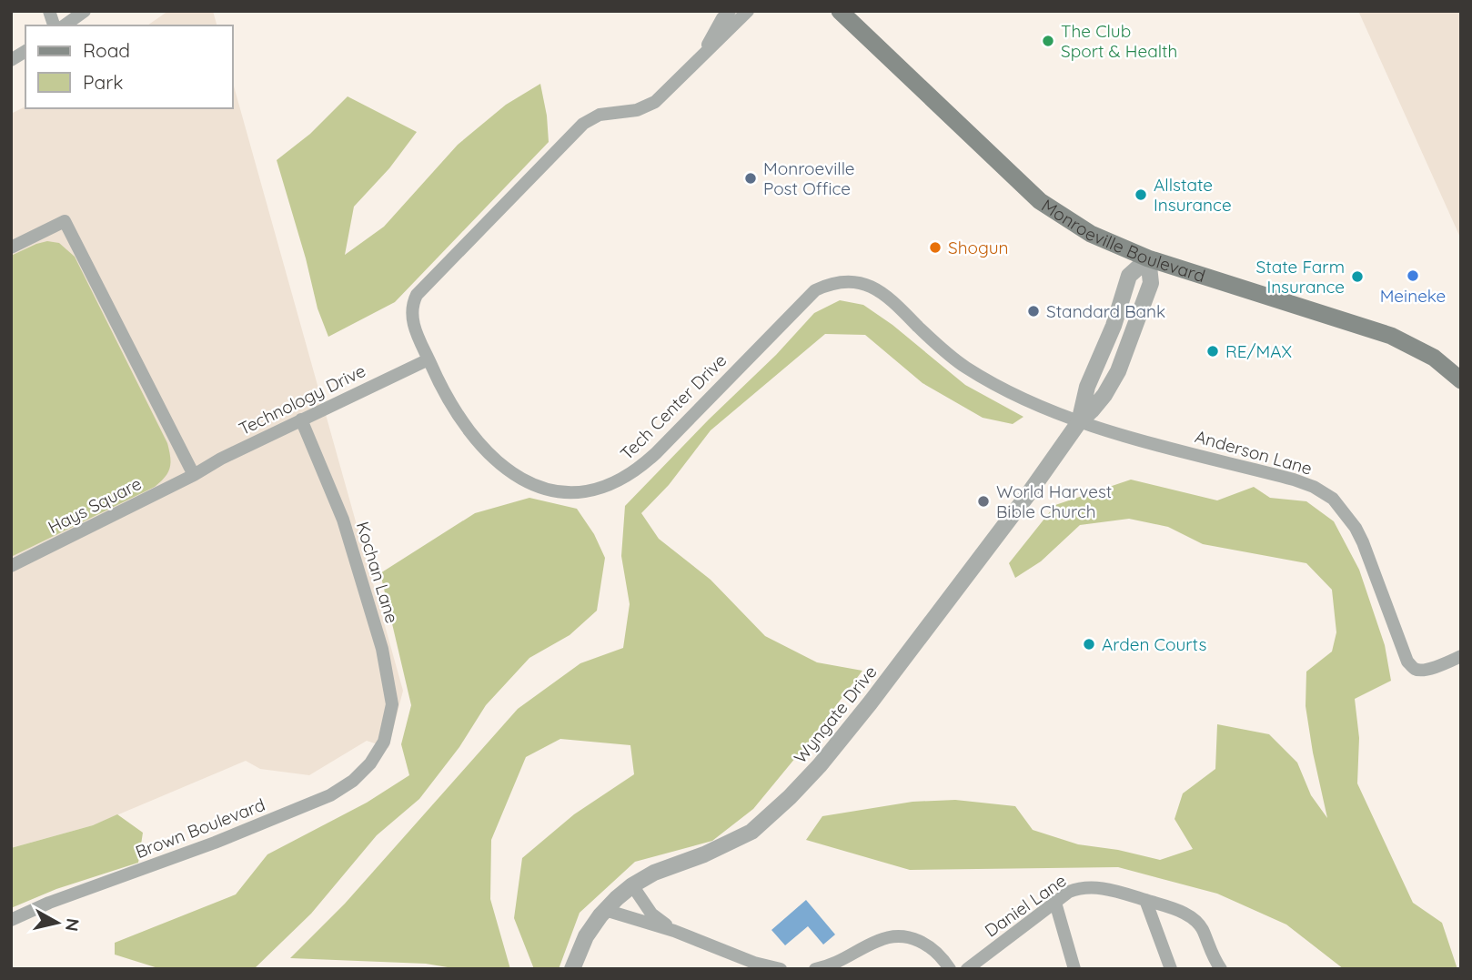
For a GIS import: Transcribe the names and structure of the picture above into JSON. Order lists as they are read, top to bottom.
{
  "streets": {
    "main road": ["Monroeville Boulevard"],
    "street": [
      "Technology Drive",
      "Tech Center Drive",
      "Anderson Lane",
      "Hays Square",
      "Kochan Lane",
      "Wyngate Drive",
      "Brown Boulevard",
      "Daniel Lane"
    ]
  },
  "crossings": [
    ["Monroeville Boulevard", "Wyngate Drive"],
    ["Technology Drive", "Tech Center Drive"],
    ["Technology Drive", "Hays Square"],
    ["Technology Drive", "Kochan Lane"],
    ["Tech Center Drive", "Anderson Lane"],
    ["Tech Center Drive", "Wyngate Drive"],
    ["Anderson Lane", "Wyngate Drive"],
    ["Kochan Lane", "Brown Boulevard"]
  ],
  "places": [
    "The Club Sport & Health",
    "Monroeville Post Office",
    "Allstate Insurance",
    "Shogun",
    "Meineke",
    "State Farm Insurance",
    "Standard Bank",
    "RE/MAX",
    "World Harvest Bible Church",
    "Arden Courts"
  ],
  "legend": ["Road", "Park"],
  "north": "right"
}
